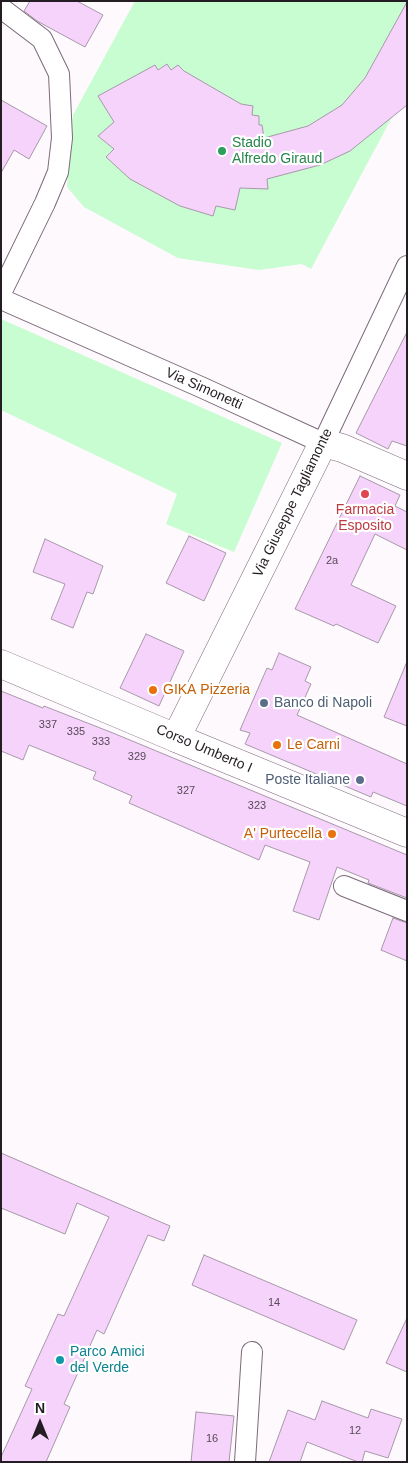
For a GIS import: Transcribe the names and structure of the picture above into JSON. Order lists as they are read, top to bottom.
{
  "streets": {
    "main road": ["Via Simonetti", "Via Giuseppe Tagliamonte", "Corso Umberto I"]
  },
  "crossings": [
    ["Via Simonetti", "Via Giuseppe Tagliamonte"],
    ["Via Giuseppe Tagliamonte", "Corso Umberto I"]
  ],
  "places": [
    "Stadio Alfredo Giraud",
    "Farmacia Esposito",
    "GIKA Pizzeria",
    "Banco di Napoli",
    "Le Carni",
    "Poste Italiane",
    "A' Purtecella",
    "Parco Amici del Verde"
  ],
  "house_numbers": [
    "2a",
    "337",
    "335",
    "333",
    "329",
    "327",
    "323",
    "14",
    "12",
    "16"
  ],
  "north": "top"
}
